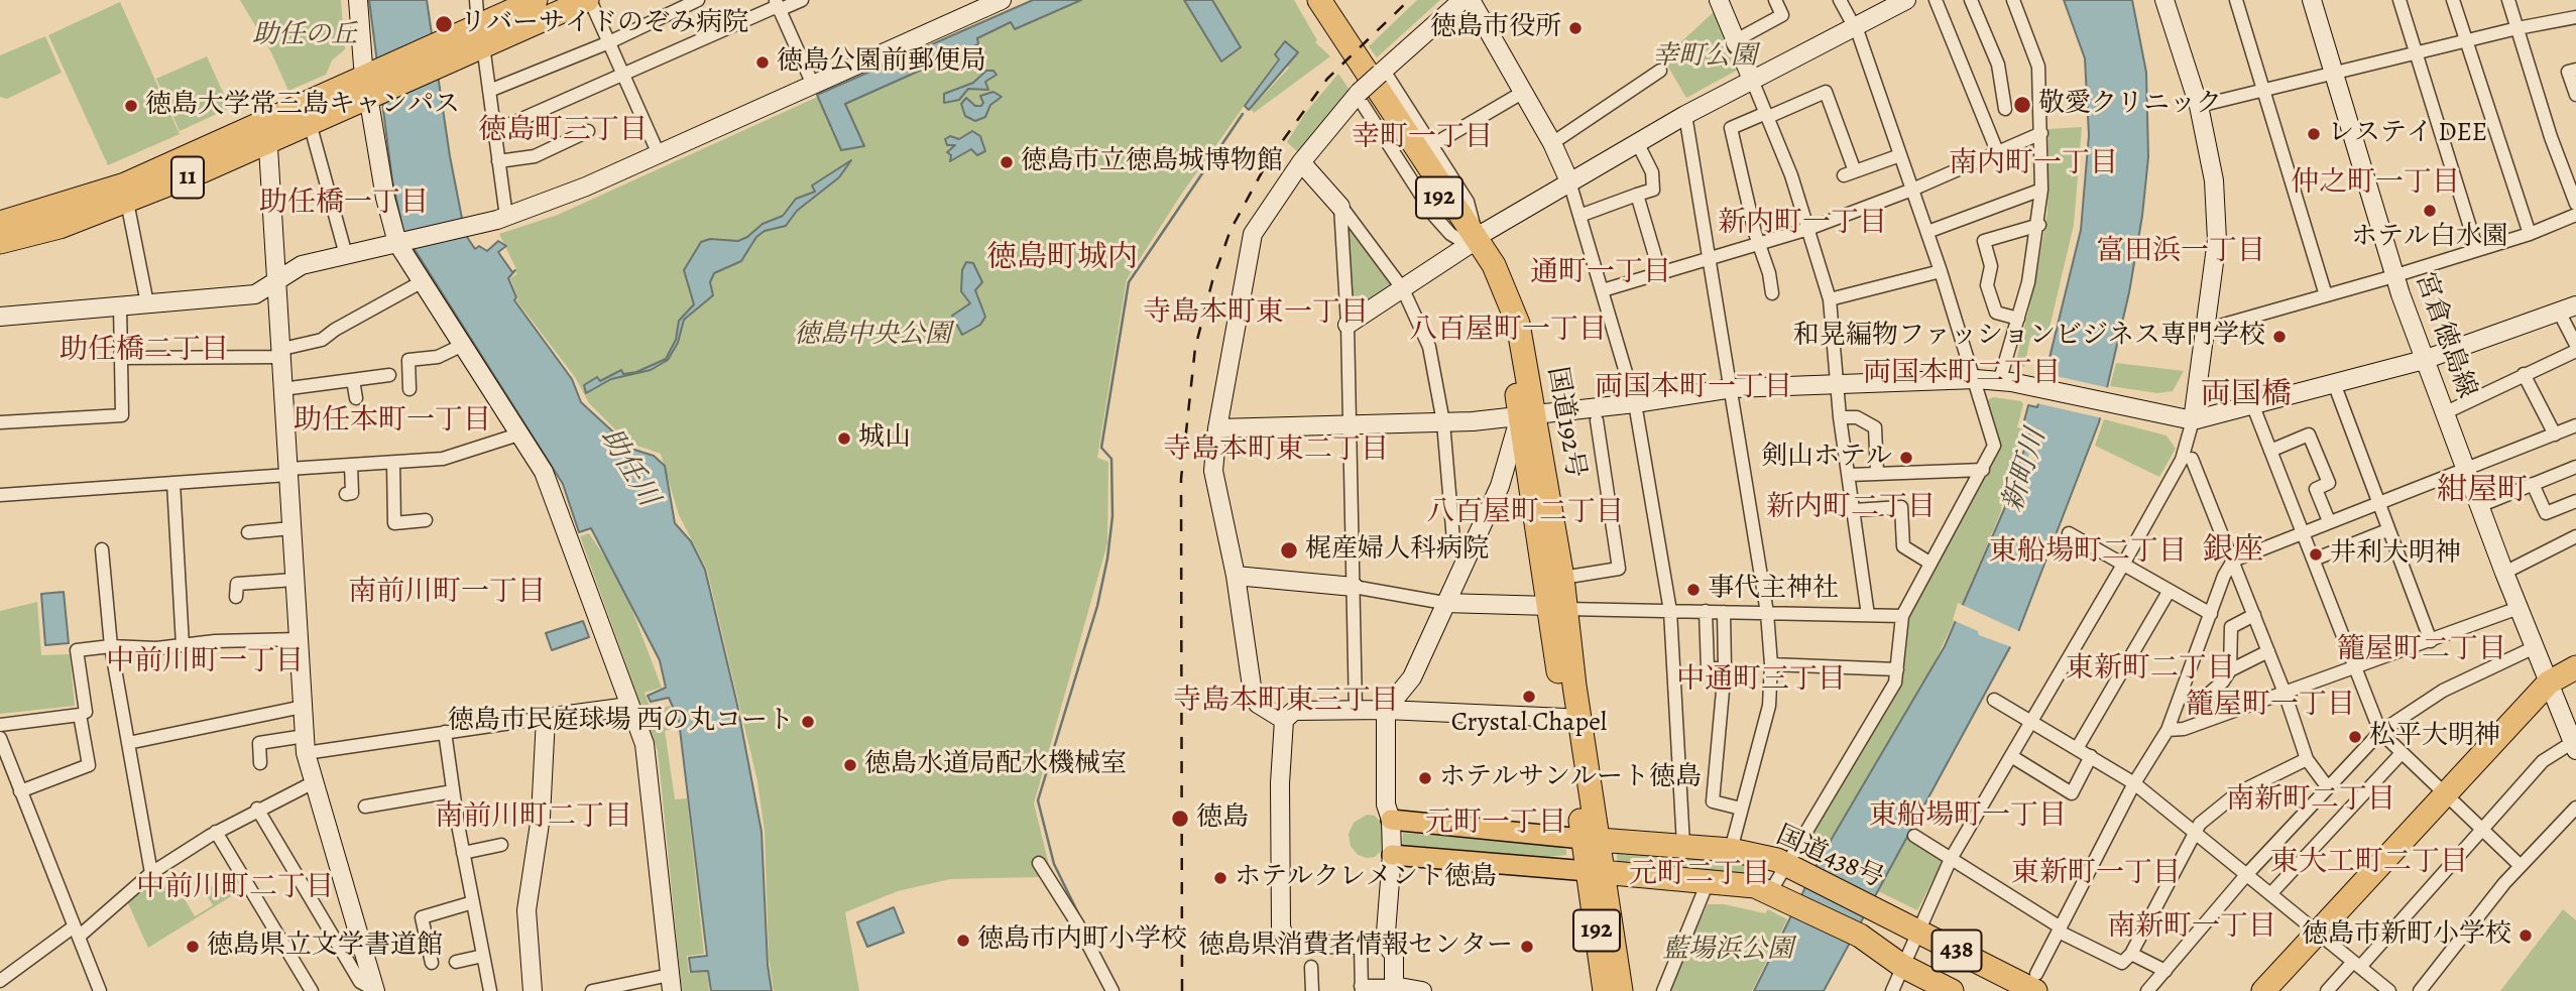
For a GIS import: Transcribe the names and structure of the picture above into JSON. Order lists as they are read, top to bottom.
{
  "streets": {
    "highway": [
      "11",
      "192",
      "国道192号",
      "国道438号",
      "438"
    ],
    "street": ["宮倉徳島線"]
  },
  "crossings": [
    ["国道192号", "国道438号"]
  ],
  "districts": [
    "徳島町三丁目",
    "幸町一丁目",
    "南内町一丁目",
    "仲之町一丁目",
    "助任橋一丁目",
    "新内町一丁目",
    "富田浜一丁目",
    "徳島町城内",
    "通町一丁目",
    "寺島本町東一丁目",
    "八百屋町一丁目",
    "助任橋二丁目",
    "両国本町二丁目",
    "両国本町一丁目",
    "両国橋",
    "助任本町一丁目",
    "寺島本町東二丁目",
    "紺屋町",
    "新内町二丁目",
    "八百屋町二丁目",
    "銀座",
    "東船場町二丁目",
    "南前川町一丁目",
    "籠屋町二丁目",
    "中前川町一丁目",
    "東新町二丁目",
    "中通町三丁目",
    "寺島本町東三丁目",
    "籠屋町一丁目",
    "南新町二丁目",
    "東船場町一丁目",
    "南前川町二丁目",
    "元町一丁目",
    "東大工町二丁目",
    "東新町一丁目",
    "元町二丁目",
    "中前川町二丁目",
    "南新町一丁目"
  ],
  "water": ["助任川", "新町川"],
  "parks": [
    "助任の丘",
    "幸町公園",
    "徳島中央公園",
    "藍場浜公園"
  ],
  "places": [
    "リバーサイドのぞみ病院",
    "徳島市役所",
    "徳島公園前郵便局",
    "敬愛クリニック",
    "徳島大学常三島キャンパス",
    "レステイ DEE",
    "徳島市立徳島城博物館",
    "ホテル白水園",
    "和晃編物ファッションビジネス専門学校",
    "城山",
    "剣山ホテル",
    "梶産婦人科病院",
    "井利大明神",
    "事代主神社",
    "Crystal Chapel",
    "徳島市民庭球場 西の丸コート",
    "松平大明神",
    "徳島水道局配水機械室",
    "ホテルサンルート徳島",
    "徳島",
    "ホテルクレメント徳島",
    "徳島市新町小学校",
    "徳島市内町小学校",
    "徳島県立文学書道館",
    "徳島県消費者情報センター"
  ]
}
